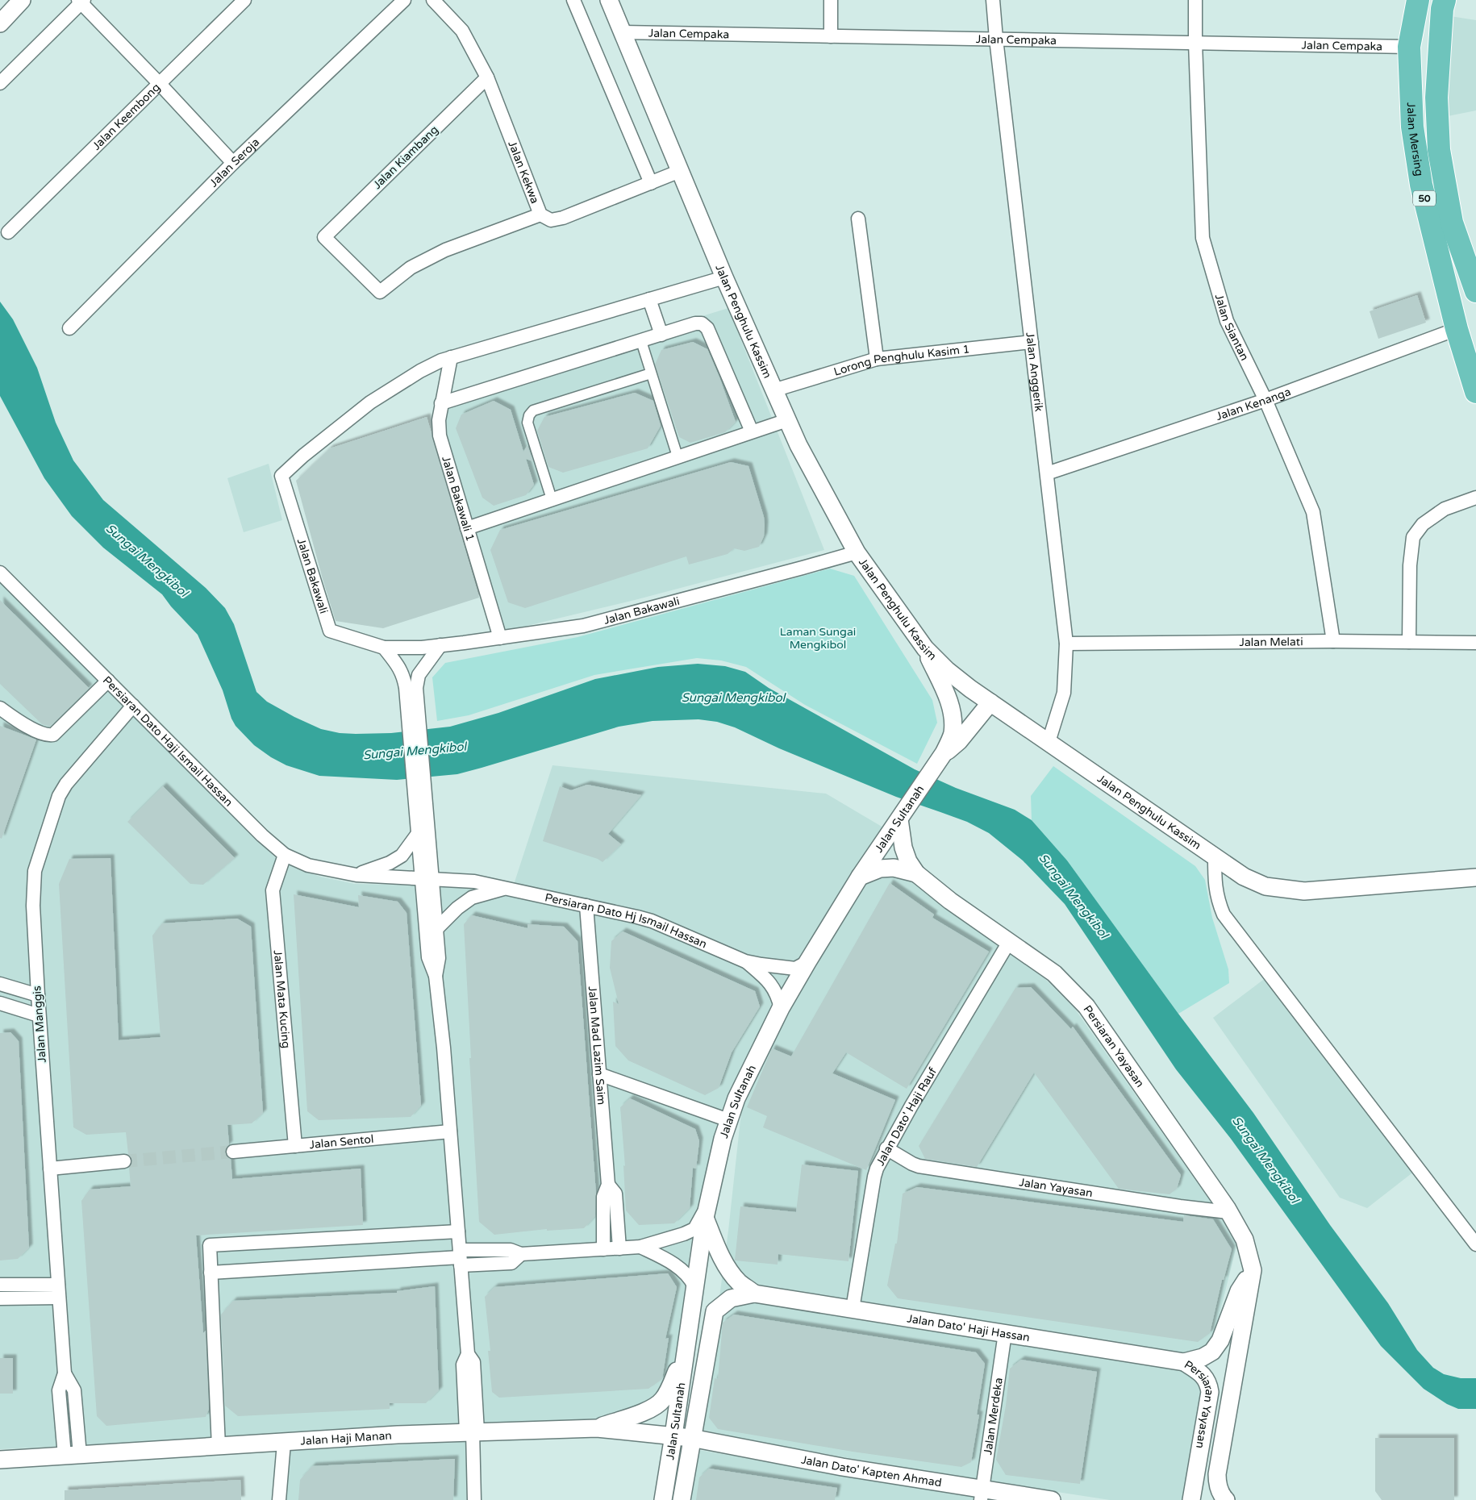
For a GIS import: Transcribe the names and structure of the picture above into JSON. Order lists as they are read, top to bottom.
{
  "streets": {
    "highway": ["Jalan Mersing", "50"],
    "street": [
      "Jalan Cempaka",
      "Jalan Keembong",
      "Jalan Kiambang",
      "Jalan Seroja",
      "Jalan Kekwa",
      "Jalan Penghulu Kassim",
      "Jalan Siantan",
      "Lorong Penghulu Kasim 1",
      "Jalan Anggerik",
      "Jalan Kenanga",
      "Jalan Bakawali 1",
      "Jalan Bakawali",
      "Jalan Melati",
      "Persiaran Dato Haji Ismail Hassan",
      "Jalan Sultanah",
      "Persiaran Dato Hj Ismail Hassan",
      "Jalan Mata Kucing",
      "Jalan Manggis",
      "Jalan Mad Lazim Saim",
      "Persiaran Yayasan",
      "Jalan Dato' Haji Rauf",
      "Jalan Sentol",
      "Jalan Yayasan",
      "Jalan Dato' Haji Hassan",
      "Jalan Merdeka",
      "Jalan Haji Manan",
      "Jalan Dato' Kapten Ahmad"
    ]
  },
  "crossings": [
    ["Jalan Cempaka", "Jalan Mersing"],
    ["Jalan Cempaka", "Jalan Penghulu Kassim"],
    ["Jalan Cempaka", "Jalan Siantan"],
    ["Jalan Cempaka", "Jalan Anggerik"],
    ["Jalan Mersing", "Jalan Kenanga"],
    ["Jalan Kiambang", "Jalan Kekwa"],
    ["Jalan Kekwa", "Jalan Penghulu Kassim"],
    ["Jalan Penghulu Kassim", "Lorong Penghulu Kasim 1"],
    ["Jalan Penghulu Kassim", "Jalan Anggerik"],
    ["Jalan Penghulu Kassim", "Jalan Bakawali"],
    ["Jalan Penghulu Kassim", "Jalan Sultanah"],
    ["Jalan Siantan", "Jalan Kenanga"],
    ["Jalan Siantan", "Jalan Melati"],
    ["Lorong Penghulu Kasim 1", "Jalan Anggerik"],
    ["Jalan Anggerik", "Jalan Kenanga"],
    ["Jalan Anggerik", "Jalan Melati"],
    ["Jalan Bakawali 1", "Jalan Bakawali"],
    ["Persiaran Dato Haji Ismail Hassan", "Persiaran Dato Hj Ismail Hassan"],
    ["Persiaran Dato Haji Ismail Hassan", "Jalan Mata Kucing"],
    ["Persiaran Dato Haji Ismail Hassan", "Jalan Manggis"],
    ["Jalan Sultanah", "Persiaran Yayasan"],
    ["Jalan Sultanah", "Jalan Dato' Haji Hassan"],
    ["Jalan Sultanah", "Jalan Haji Manan"],
    ["Jalan Sultanah", "Jalan Dato' Kapten Ahmad"],
    ["Persiaran Dato Hj Ismail Hassan", "Jalan Mad Lazim Saim"],
    ["Jalan Mata Kucing", "Jalan Sentol"],
    ["Jalan Manggis", "Jalan Haji Manan"],
    ["Persiaran Yayasan", "Jalan Dato' Haji Rauf"],
    ["Persiaran Yayasan", "Jalan Yayasan"],
    ["Persiaran Yayasan", "Jalan Dato' Haji Hassan"],
    ["Jalan Dato' Haji Rauf", "Jalan Yayasan"],
    ["Jalan Dato' Haji Rauf", "Jalan Dato' Haji Hassan"],
    ["Jalan Dato' Haji Hassan", "Jalan Merdeka"],
    ["Jalan Merdeka", "Jalan Dato' Kapten Ahmad"],
    ["Jalan Haji Manan", "Jalan Dato' Kapten Ahmad"]
  ],
  "water": ["Sungai Mengkibol"],
  "parks": ["Laman Sungai Mengkibol"]
}
